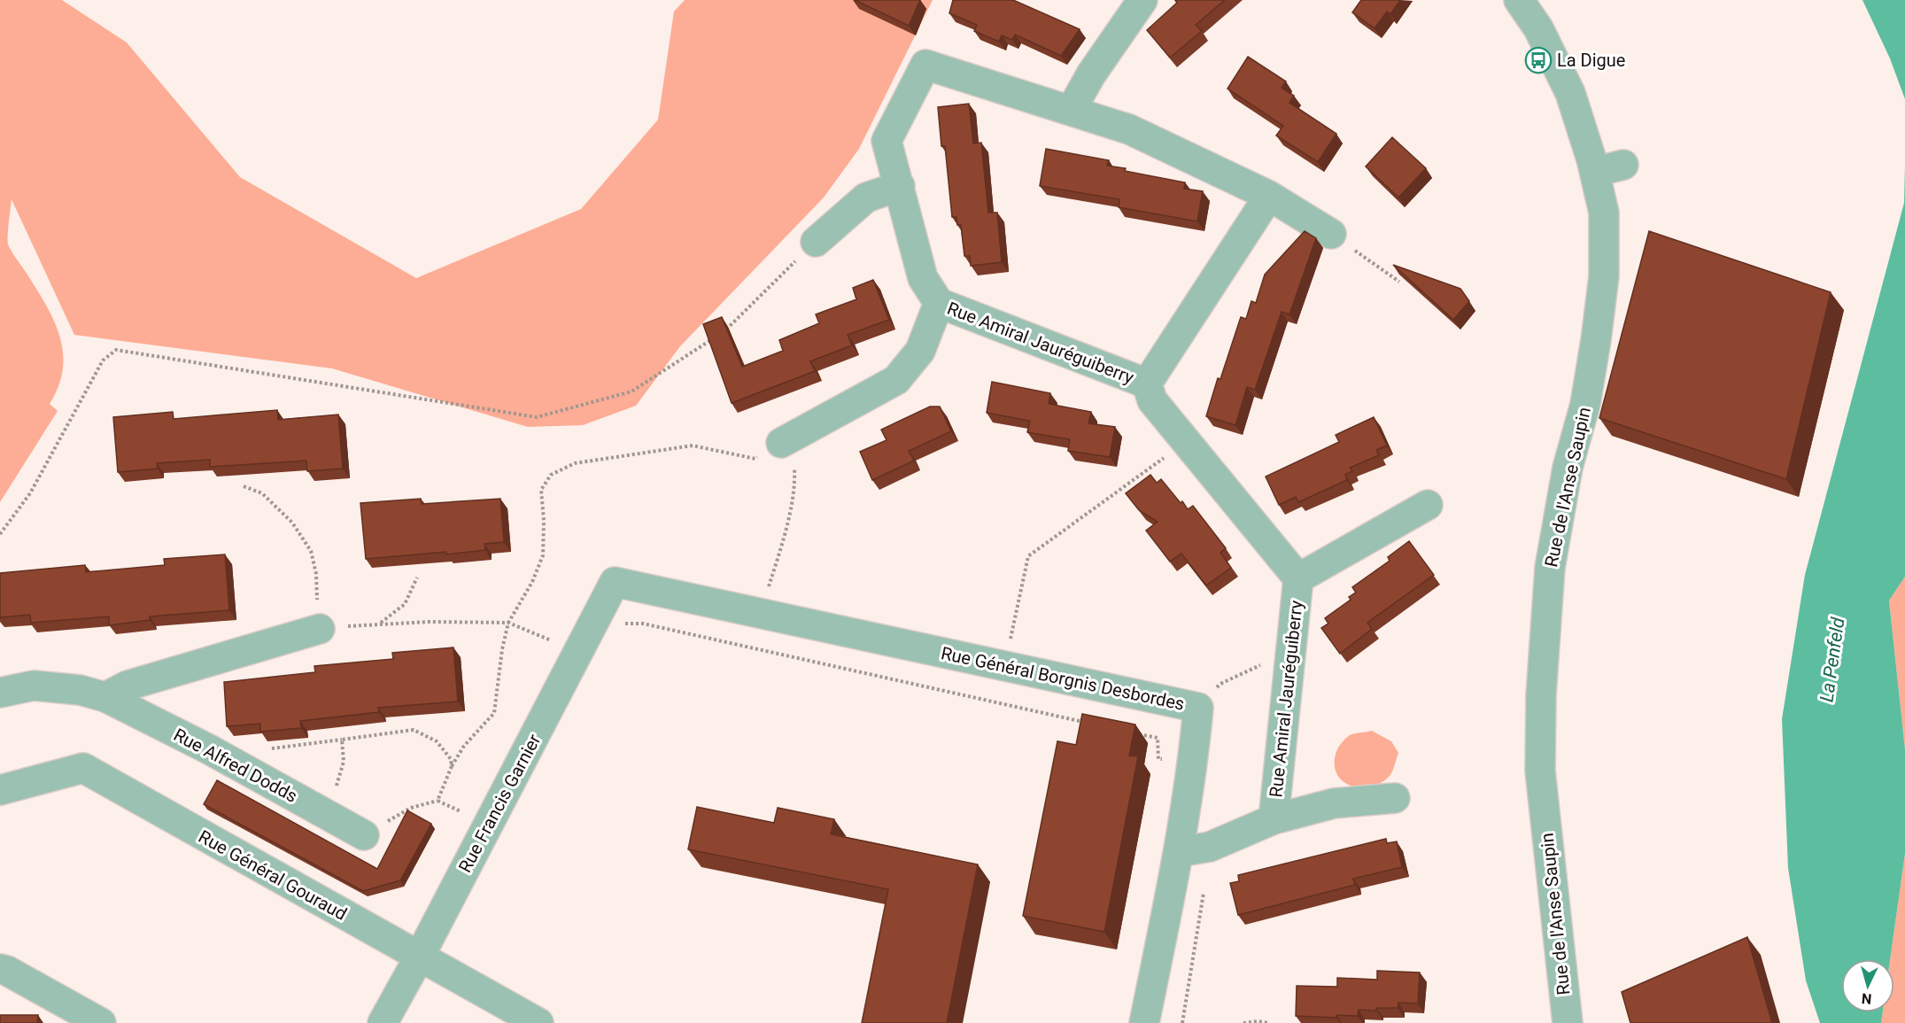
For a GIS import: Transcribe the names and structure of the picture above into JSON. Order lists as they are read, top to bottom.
{
  "streets": {
    "street": [
      "Rue Amiral Jauréguiberry",
      "Rue de l'Anse Saupin",
      "Rue Général Borgnis Desbordes",
      "Rue Alfred Dodds",
      "Rue Francis Garnier",
      "Rue Général Gouraud"
    ]
  },
  "crossings": [
    ["Rue Amiral Jauréguiberry", "Rue Général Borgnis Desbordes"],
    ["Rue Général Borgnis Desbordes", "Rue Francis Garnier"],
    ["Rue Francis Garnier", "Rue Général Gouraud"]
  ],
  "water": ["La Penfeld"],
  "places": {
    "bus stop": ["La Digue"]
  },
  "north": "bottom"
}
